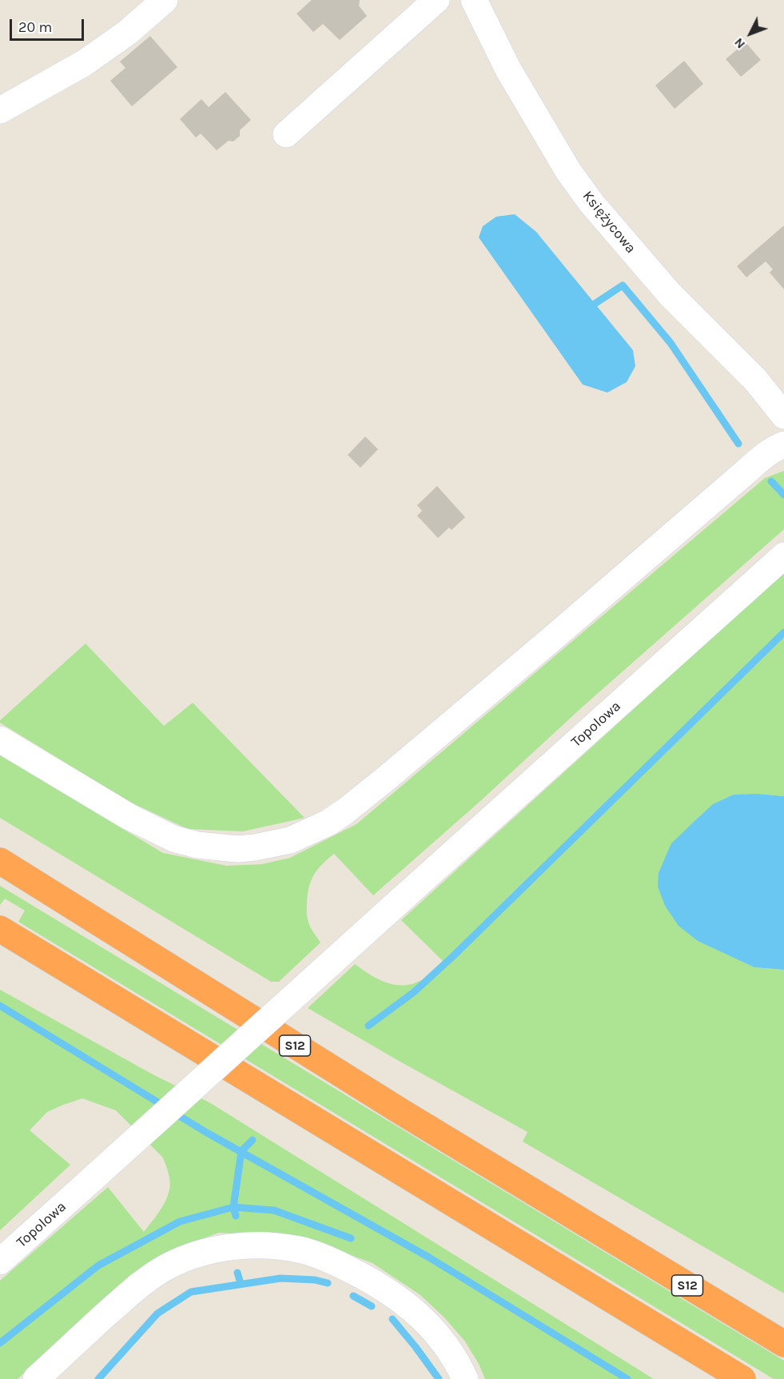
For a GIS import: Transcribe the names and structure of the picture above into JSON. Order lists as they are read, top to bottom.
{
  "streets": {
    "highway": ["S12"],
    "street": ["Księżycowa", "Topolowa"]
  },
  "scale_bar": "20 m",
  "north": "bottom left"
}
